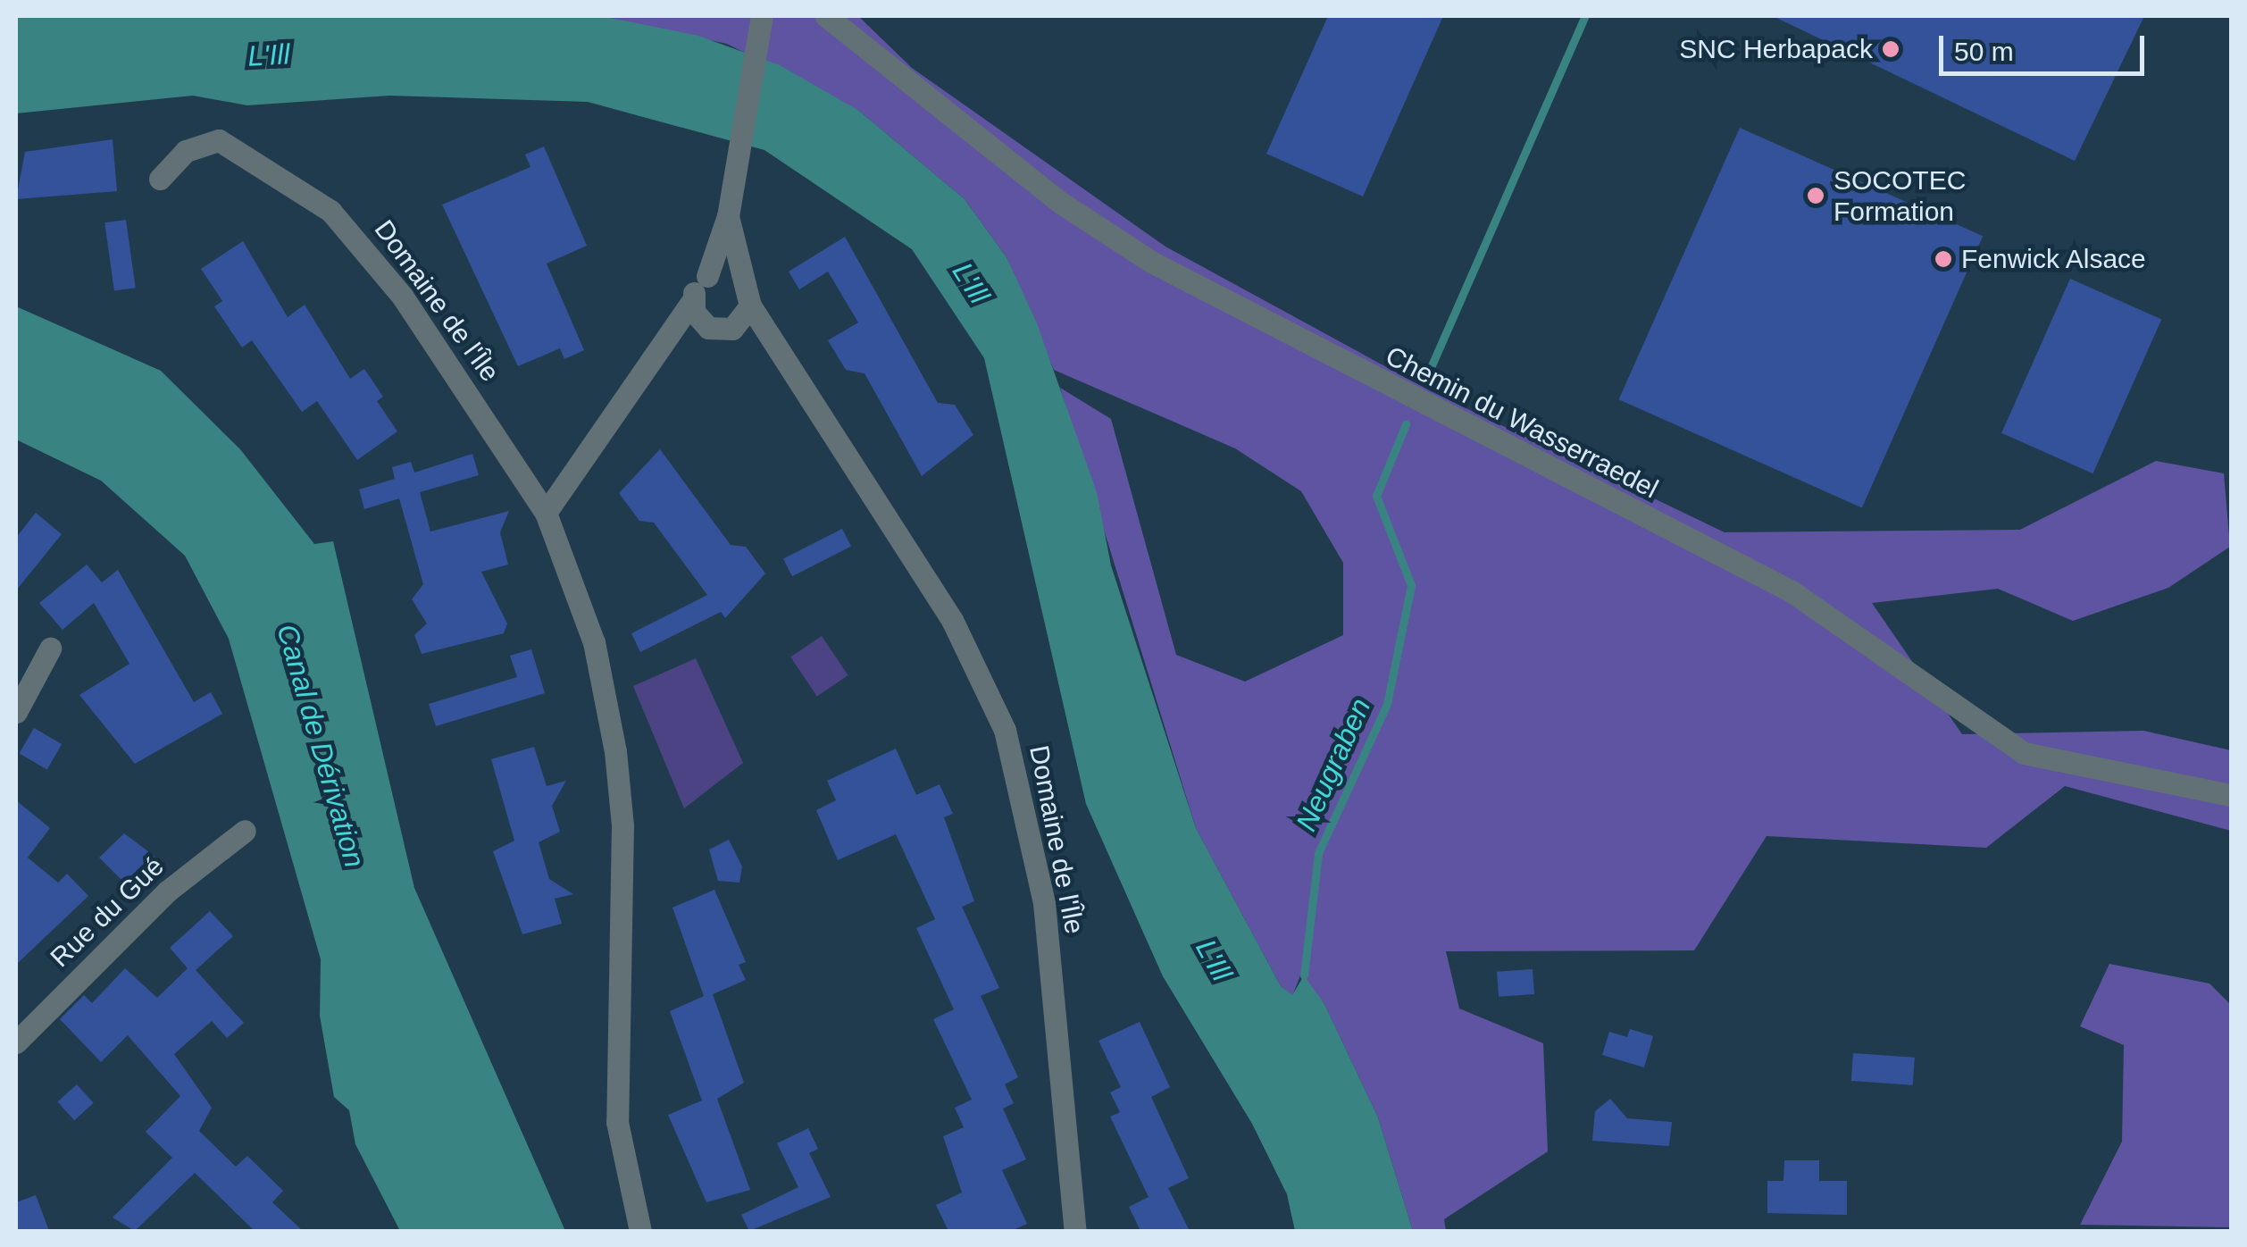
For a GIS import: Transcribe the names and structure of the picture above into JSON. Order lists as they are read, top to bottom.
{
  "streets": {
    "street": ["Domaine de l'Île", "Chemin du Wasserraedel", "Rue du Gué"]
  },
  "water": ["L'Ill", "Canal de Dérivation", "Neugraben"],
  "places": ["SNC Herbapack", "SOCOTEC Formation", "Fenwick Alsace"],
  "scale_bar": "50 m"
}
